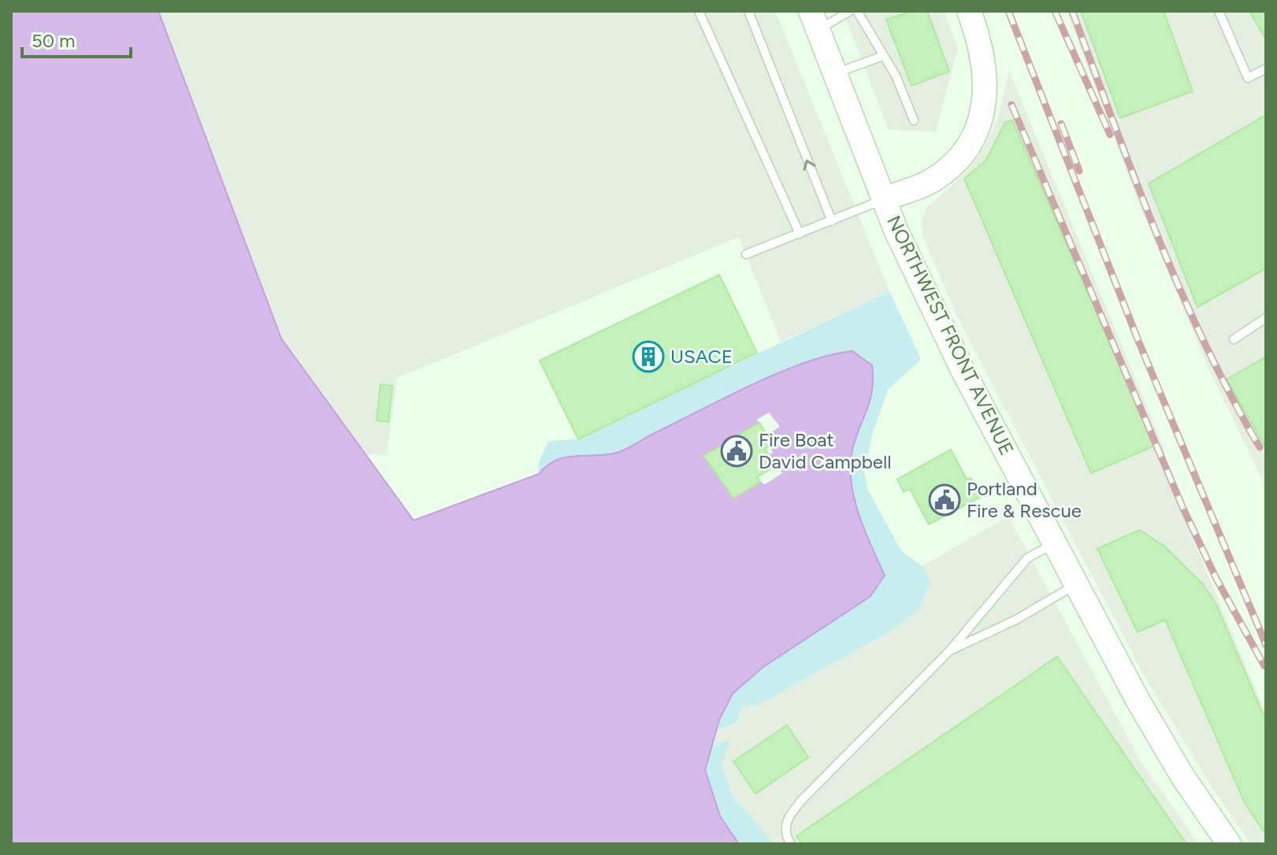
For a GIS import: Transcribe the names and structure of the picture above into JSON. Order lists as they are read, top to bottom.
{
  "streets": {
    "main road": ["NORTHWEST FRONT AVENUE"]
  },
  "places": {
    "building": ["USACE"],
    "public building": ["Fire Boat David Campbell", "Portland Fire & Rescue"]
  },
  "scale_bar": "50 m"
}
